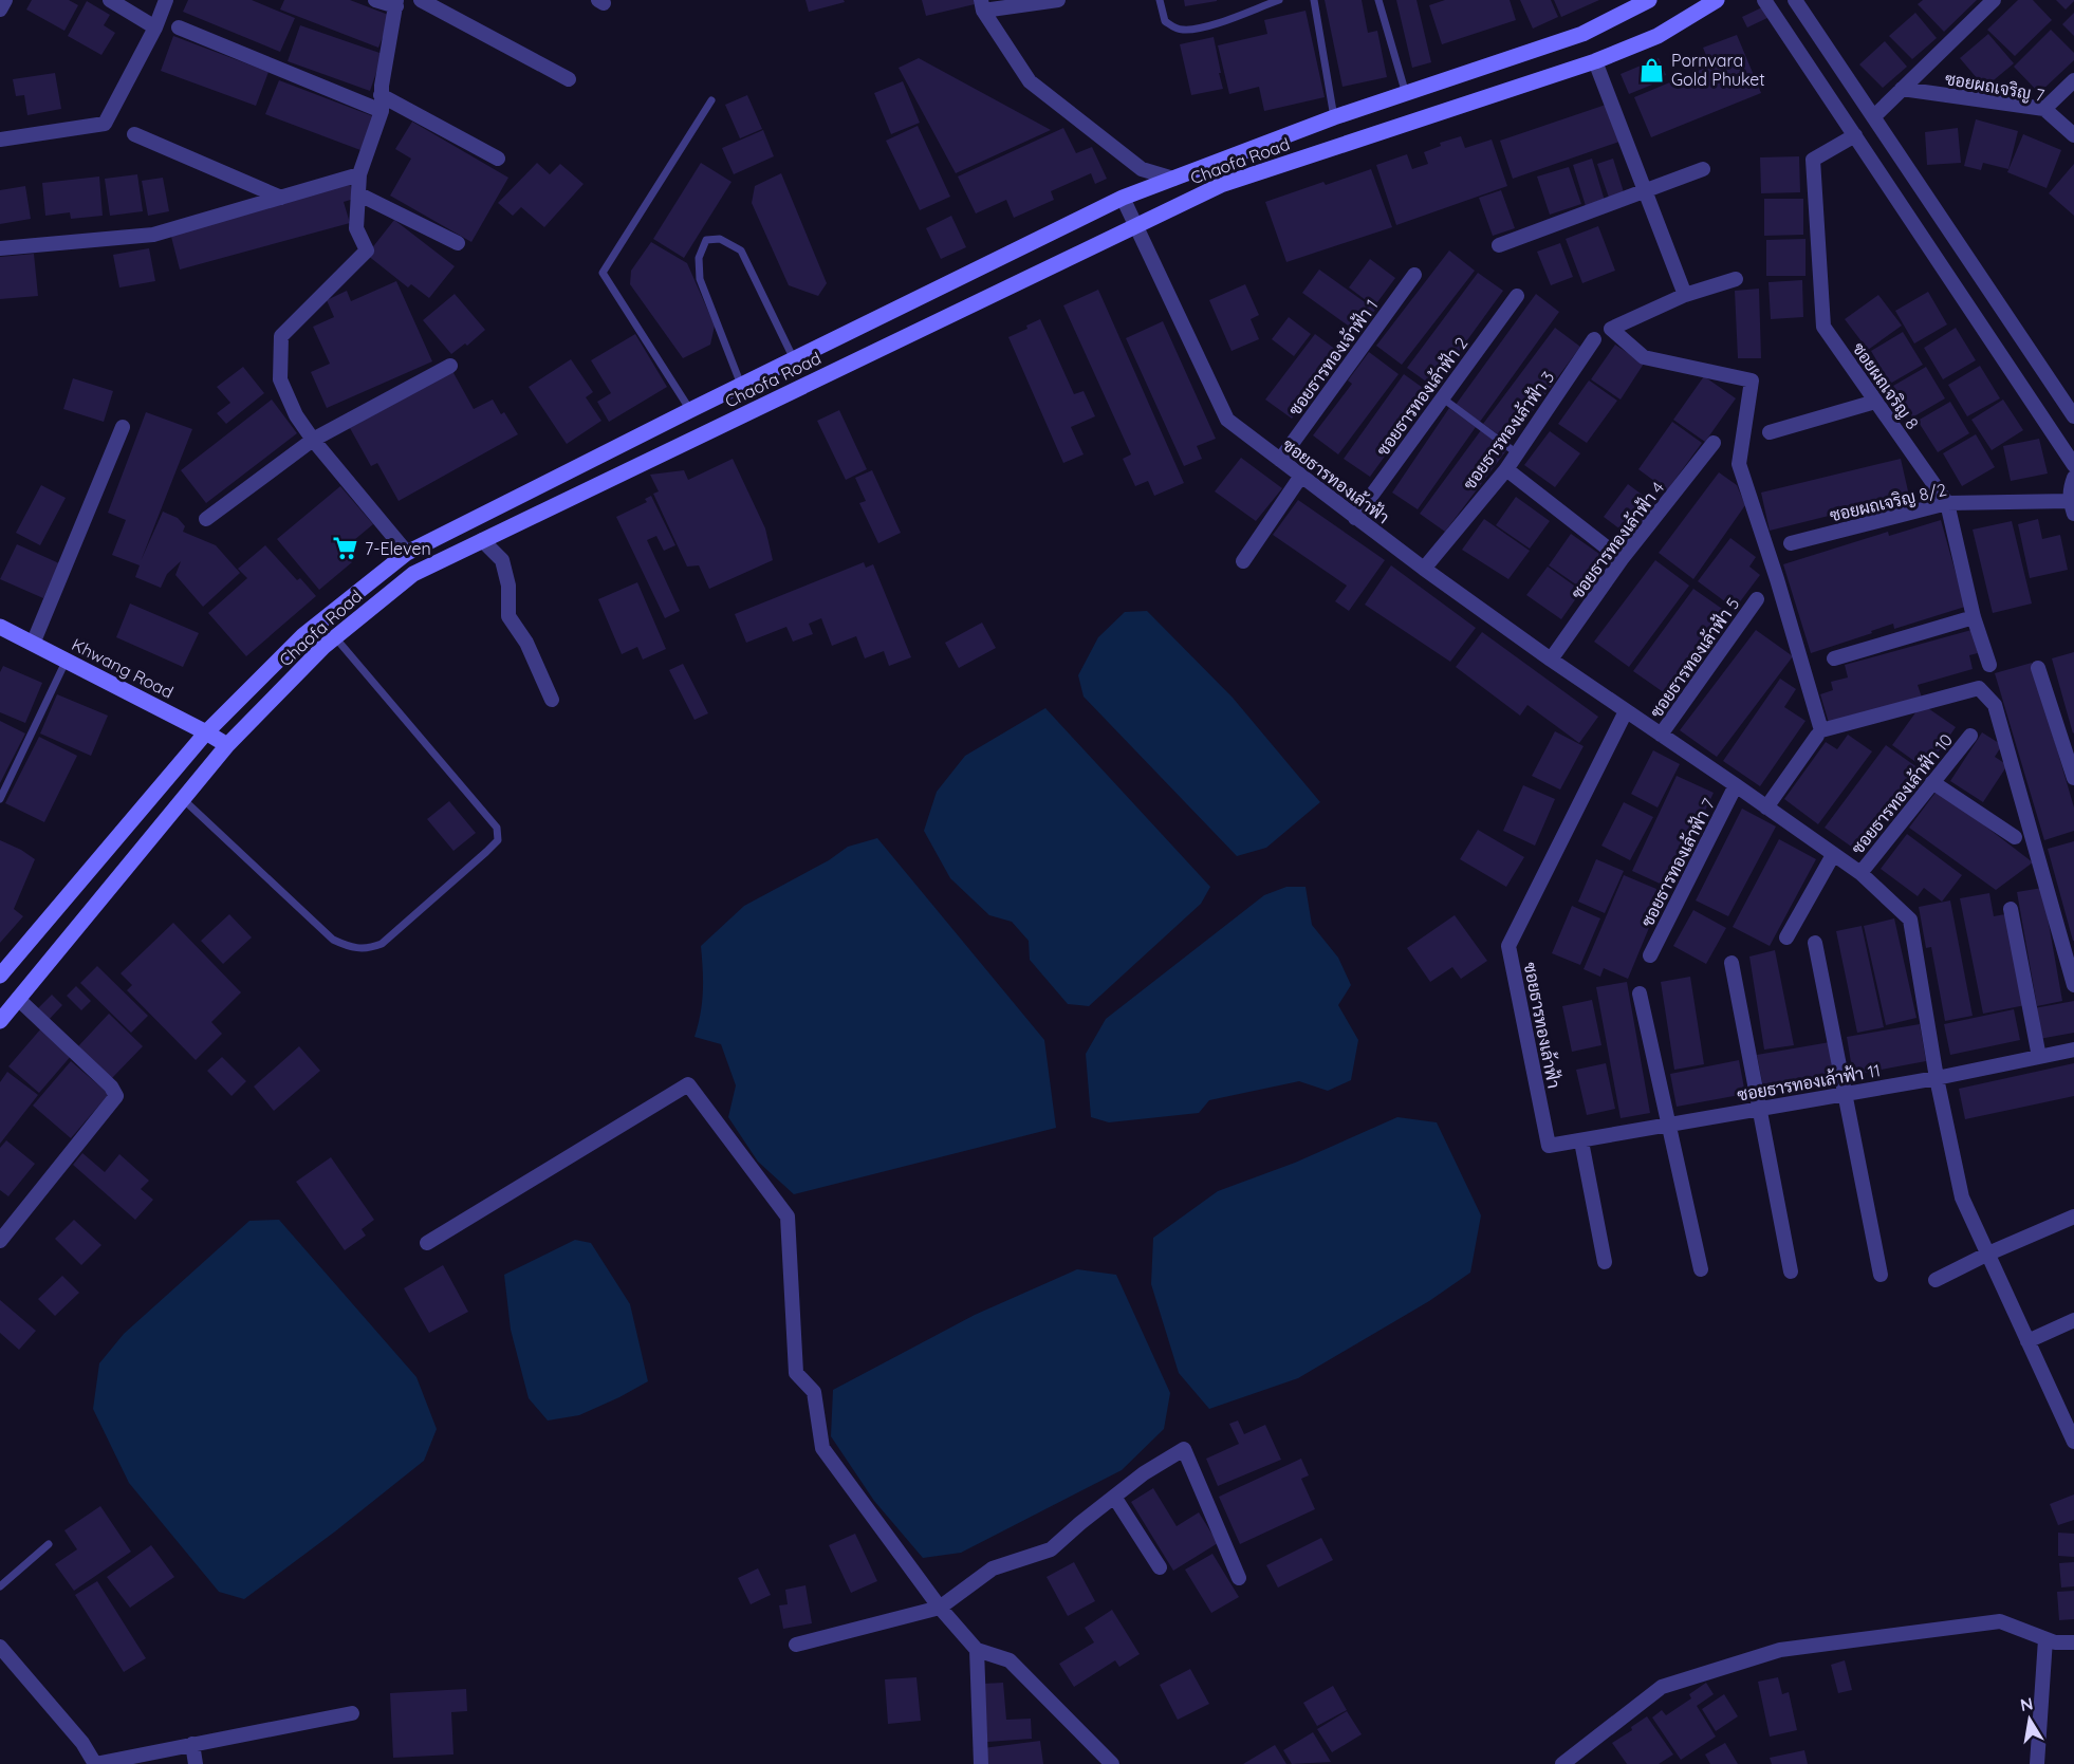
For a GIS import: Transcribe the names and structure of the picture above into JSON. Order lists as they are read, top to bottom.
{
  "streets": {
    "main road": ["Chaofa Road", "Khwang Road"],
    "street": [
      "ซอยผถเจริญ 7",
      "ซอยธารทองเจ้าฟ้า 1",
      "ซอยผถเจริญ 8",
      "ซอยธารทองเล้าฟ้า 2",
      "ซอยธารทองเล้าฟ้า 3",
      "ซอยธารทองเล้าฟ้า",
      "ซอยผถเจริญ 8/2",
      "ซอยธารทองเล้าฟ้า 4",
      "ซอยธารทองเล้าฟ้า 5",
      "ซอยธารทองเล้าฟ้า 10",
      "ซอยธารทองเล้าฟ้า 7",
      "ซอยธารทองเล้าฟ้า 11"
    ]
  },
  "crossings": [
    ["Chaofa Road", "ซอยธารทองเล้าฟ้า"],
    ["Chaofa Road", "Khwang Road"],
    ["ซอยธารทองเจ้าฟ้า 1", "ซอยธารทองเล้าฟ้า"],
    ["ซอยผถเจริญ 8", "ซอยผถเจริญ 8/2"],
    ["ซอยธารทองเล้าฟ้า 2", "ซอยธารทองเล้าฟ้า"],
    ["ซอยธารทองเล้าฟ้า 3", "ซอยธารทองเล้าฟ้า"],
    ["ซอยธารทองเล้าฟ้า", "ซอยธารทองเล้าฟ้า 4"],
    ["ซอยธารทองเล้าฟ้า", "ซอยธารทองเล้าฟ้า 5"],
    ["ซอยธารทองเล้าฟ้า", "ซอยธารทองเล้าฟ้า 10"],
    ["ซอยธารทองเล้าฟ้า", "ซอยธารทองเล้าฟ้า 7"],
    ["ซอยธารทองเล้าฟ้า", "ซอยธารทองเล้าฟ้า 11"]
  ],
  "places": {
    "shop": ["Pornvara Gold Phuket"],
    "supermarket": ["7-Eleven"]
  },
  "north": "top"
}
